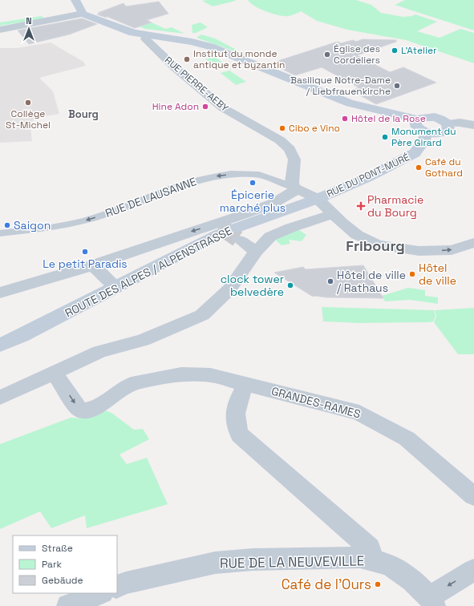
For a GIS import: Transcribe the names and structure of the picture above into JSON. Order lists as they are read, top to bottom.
{
  "streets": {
    "main road": ["RUE DU PONT-MURÉ", "ROUTE DES ALPES / ALPENSTRASSE"],
    "street": [
      "RUE PIERRE-AEBY",
      "RUE DE LAUSANNE",
      "GRANDES-RAMES",
      "RUE DE LA NEUVEVILLE"
    ]
  },
  "crossings": [
    ["RUE PIERRE-AEBY", "RUE DE LAUSANNE"],
    ["RUE DU PONT-MURÉ", "RUE DE LAUSANNE"],
    ["RUE DU PONT-MURÉ", "ROUTE DES ALPES / ALPENSTRASSE"],
    ["RUE DE LAUSANNE", "ROUTE DES ALPES / ALPENSTRASSE"]
  ],
  "one_way": ["GRANDES-RAMES"],
  "districts": ["Bourg", "Fribourg"],
  "places": {
    "other": [
      "L'Atelier",
      "Église des Cordeliers",
      "Institut du monde antique et byzantin",
      "Basilique Notre-Dame / Liebfrauenkirche",
      "Collège St-Michel",
      "Hine Adon",
      "Hôtel de la Rose",
      "Cibo e Vino",
      "Monument du Père Girard",
      "Café du Gothard",
      "Épicerie marché plus",
      "Saigon",
      "Le petit Paradis",
      "Hôtel de ville",
      "Hôtel de ville / Rathaus",
      "clock tower belvedère",
      "Café de l'Ours"
    ],
    "health": ["Pharmacie du Bourg"]
  },
  "legend": ["Straße", "Park", "Gebäude"],
  "north": "top"
}
